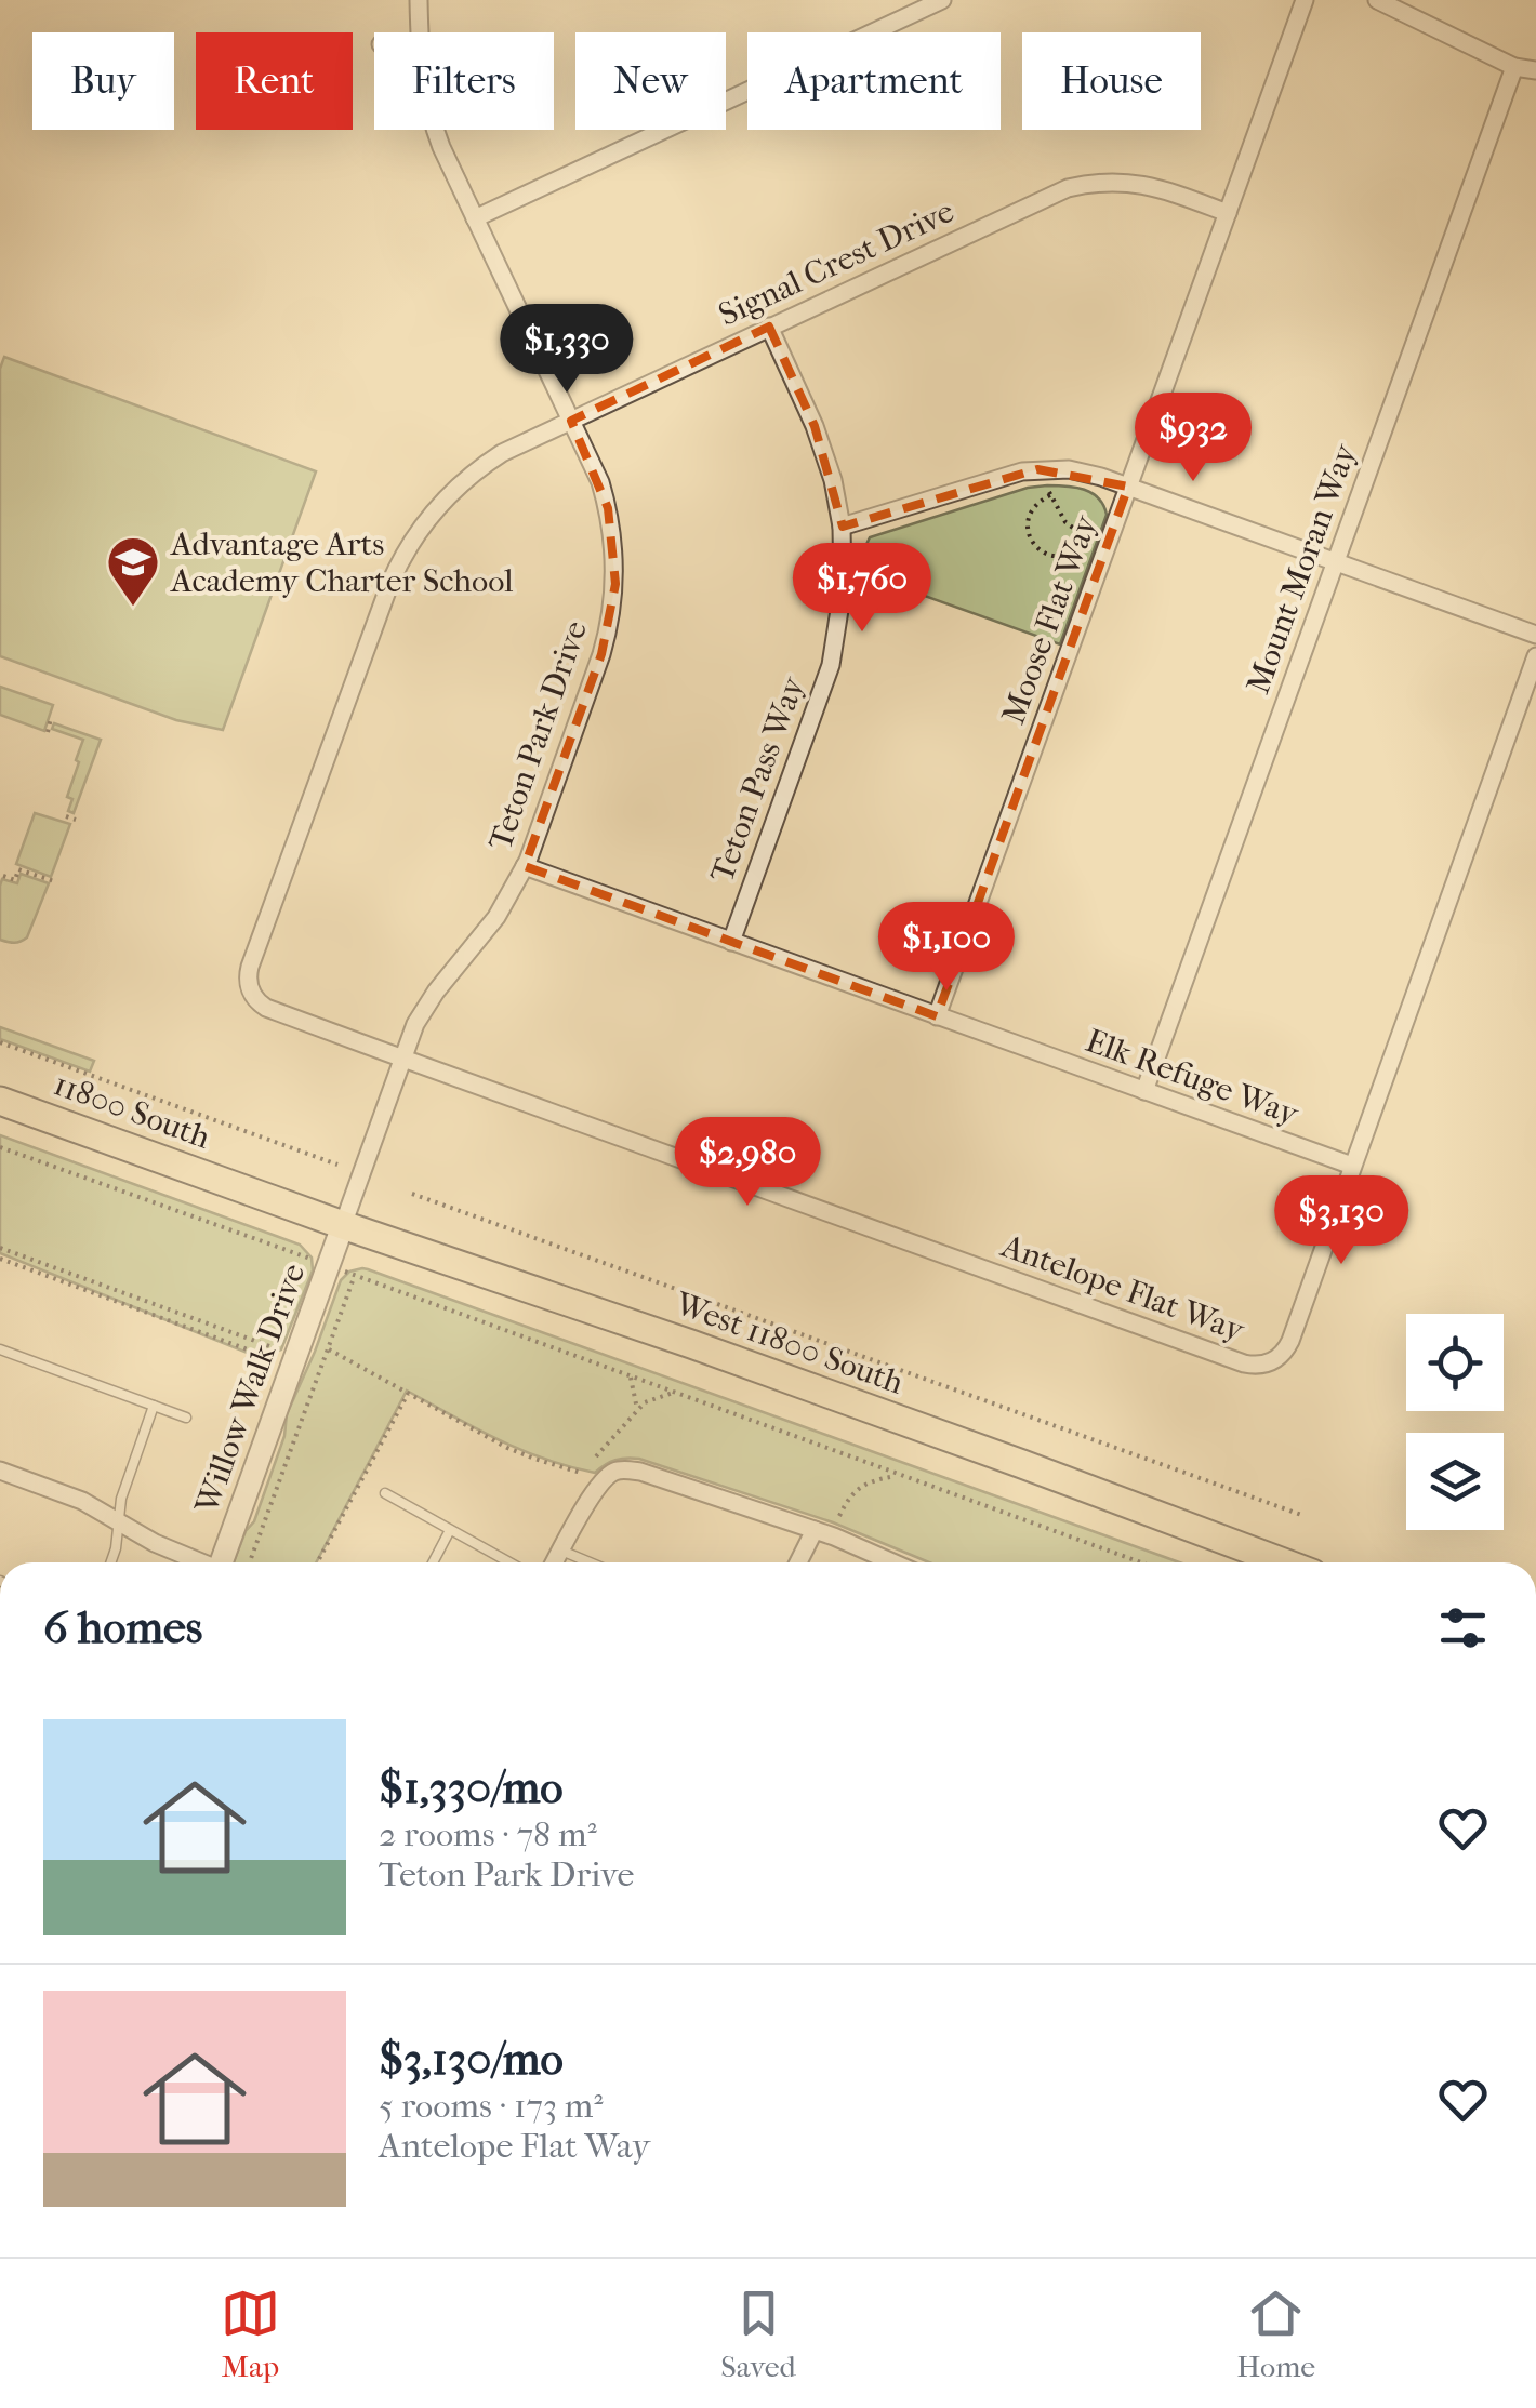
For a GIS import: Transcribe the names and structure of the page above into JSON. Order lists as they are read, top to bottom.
{
  "streets": {
    "main road": ["11800 South", "West 11800 South"],
    "street": [
      "Signal Crest Drive",
      "Mount Moran Way",
      "Moose Flat Way",
      "Teton Park Drive",
      "Teton Pass Way",
      "Elk Refuge Way",
      "Antelope Flat Way",
      "Willow Walk Drive"
    ]
  },
  "crossings": [
    ["Signal Crest Drive", "Moose Flat Way"],
    ["Signal Crest Drive", "Teton Park Drive"],
    ["Signal Crest Drive", "Teton Pass Way"],
    ["Signal Crest Drive", "Antelope Flat Way"],
    ["Mount Moran Way", "Elk Refuge Way"],
    ["Moose Flat Way", "Elk Refuge Way"],
    ["Teton Park Drive", "Elk Refuge Way"],
    ["Teton Park Drive", "Antelope Flat Way"],
    ["Teton Park Drive", "West 11800 South"],
    ["Teton Park Drive", "Willow Walk Drive"],
    ["Teton Pass Way", "Elk Refuge Way"],
    ["Elk Refuge Way", "Antelope Flat Way"],
    ["11800 South", "West 11800 South"],
    ["West 11800 South", "Willow Walk Drive"]
  ],
  "places": {
    "school or university": ["Advantage Arts Academy Charter School"]
  },
  "page": {
    "chip": [
      "Buy",
      "Rent",
      "Filters",
      "New",
      "Apartment",
      "House"
    ],
    "price": [
      "$1,330",
      "$932",
      "$1,760",
      "$1,100",
      "$2,980",
      "$3,130"
    ],
    "heading": "6 homes",
    "list": [
      {
        "name": "$1,330/mo",
        "note": "2 rooms · 78 m² · Teton Park Drive"
      },
      {
        "name": "$3,130/mo",
        "note": "5 rooms · 173 m² · Antelope Flat Way"
      }
    ],
    "tabs": ["Map", "Saved", "Home"]
  }
}
